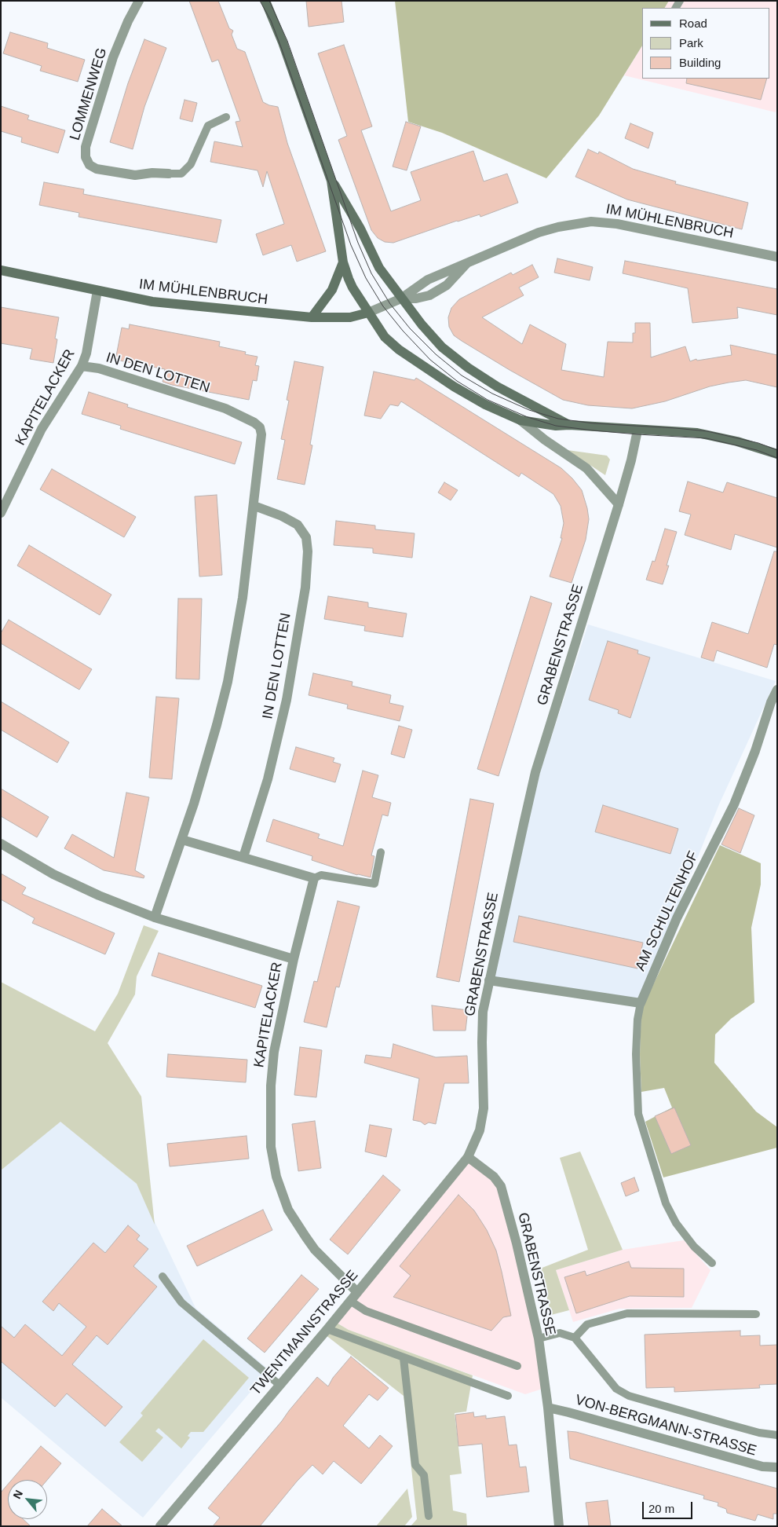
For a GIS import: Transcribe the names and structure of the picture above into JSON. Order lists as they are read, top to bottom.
{
  "streets": {
    "main road": ["IM MÜHLENBRUCH"],
    "street": [
      "LOMMENWEG",
      "IN DEN LOTTEN",
      "KAPITELACKER",
      "GRABENSTRASSE",
      "AM SCHULTENHOF",
      "TWENTMANNSTRASSE",
      "VON-BERGMANN-STRASSE"
    ]
  },
  "crossings": [
    ["IM MÜHLENBRUCH", "KAPITELACKER"],
    ["IN DEN LOTTEN", "KAPITELACKER"],
    ["KAPITELACKER", "TWENTMANNSTRASSE"],
    ["GRABENSTRASSE", "TWENTMANNSTRASSE"],
    ["GRABENSTRASSE", "VON-BERGMANN-STRASSE"]
  ],
  "legend": ["Road", "Park", "Building"],
  "scale_bar": "20 m",
  "north": "top left"
}
